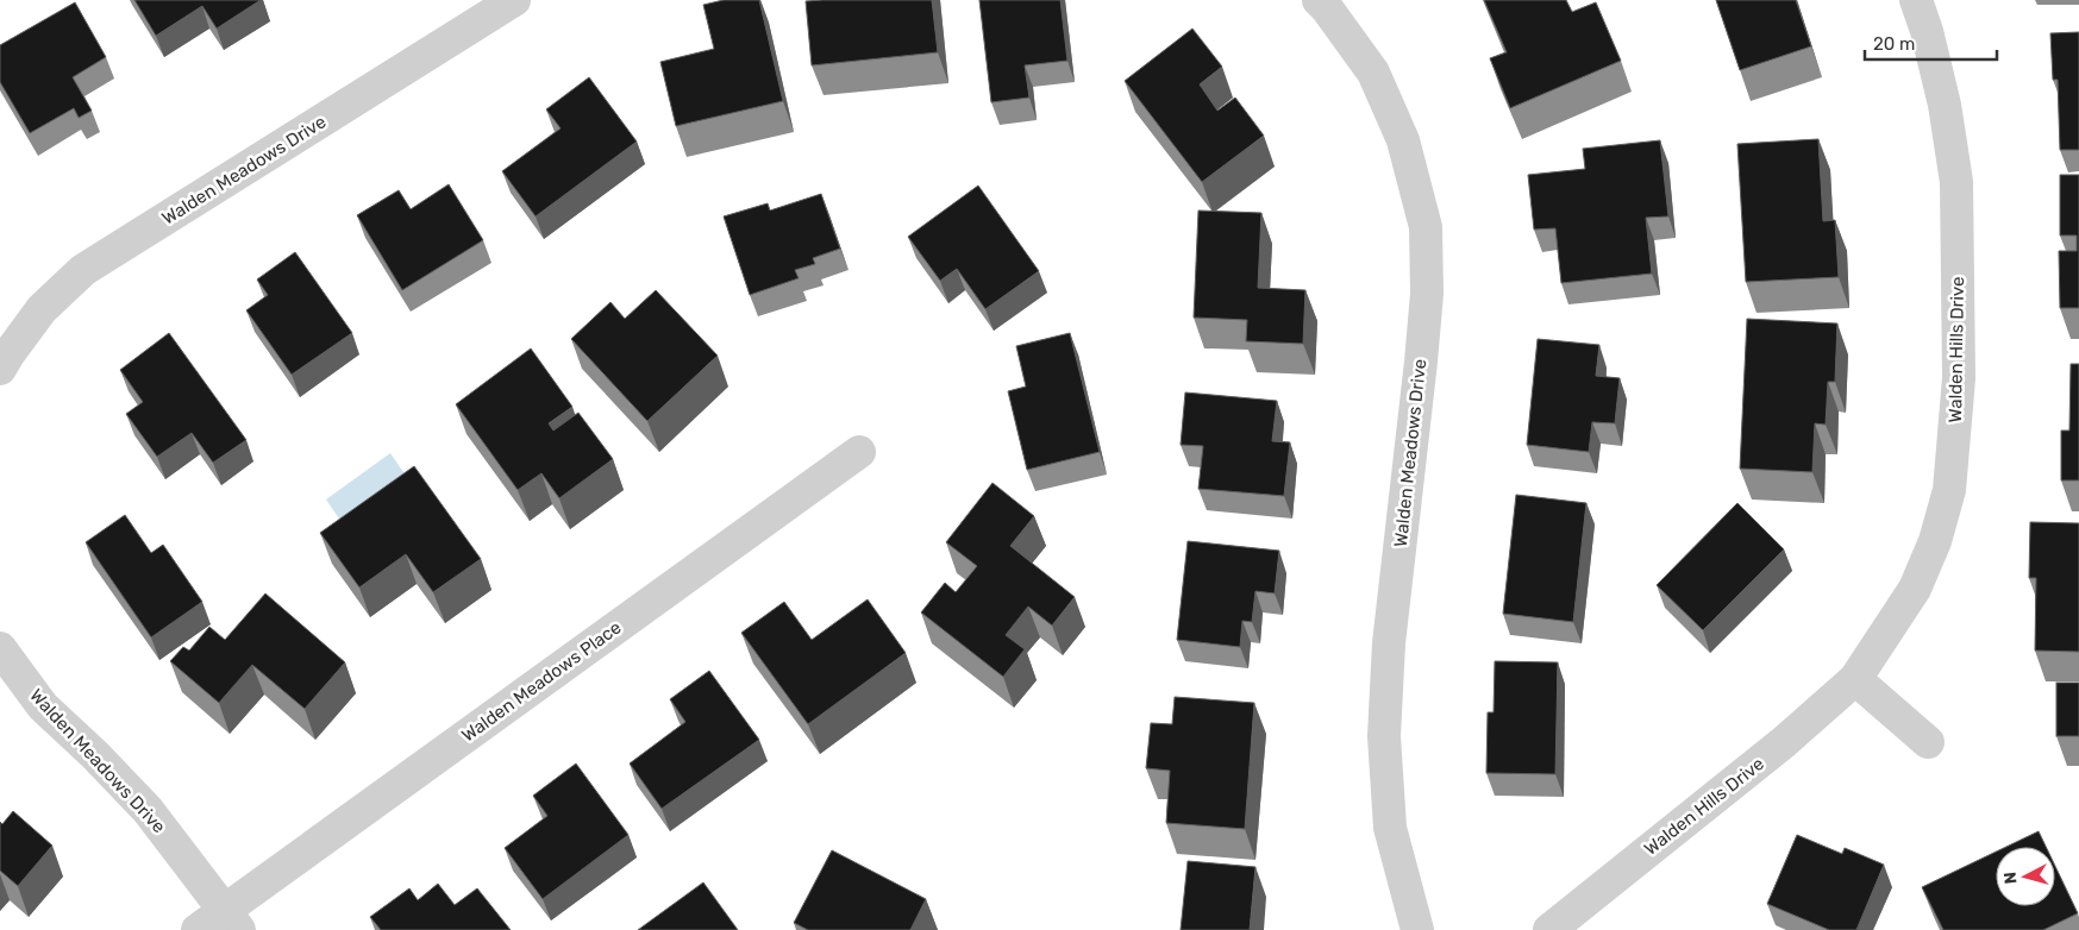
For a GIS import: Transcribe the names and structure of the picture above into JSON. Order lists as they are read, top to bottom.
{
  "streets": {
    "street": ["Walden Meadows Drive", "Walden Hills Drive", "Walden Meadows Place"]
  },
  "crossings": [
    ["Walden Meadows Drive", "Walden Meadows Place"]
  ],
  "scale_bar": "20 m",
  "north": "left"
}
